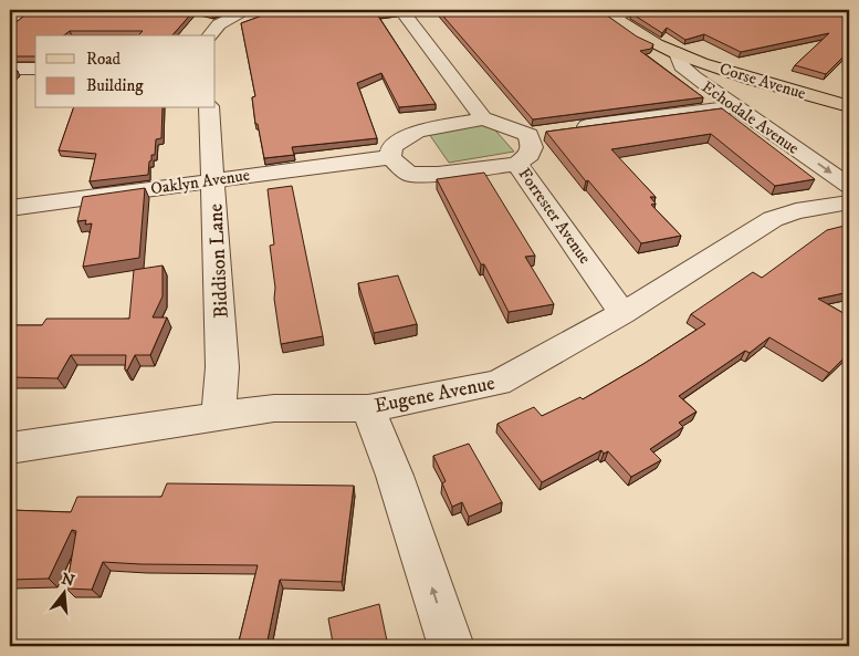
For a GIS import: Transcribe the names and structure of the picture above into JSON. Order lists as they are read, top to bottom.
{
  "streets": {
    "main road": ["Corse Avenue", "Echodale Avenue"],
    "street": [
      "Oaklyn Avenue",
      "Forrester Avenue",
      "Biddison Lane",
      "Eugene Avenue"
    ]
  },
  "crossings": [
    ["Corse Avenue", "Echodale Avenue"],
    ["Oaklyn Avenue", "Biddison Lane"],
    ["Forrester Avenue", "Eugene Avenue"],
    ["Biddison Lane", "Eugene Avenue"]
  ],
  "one_way": ["Echodale Avenue"],
  "legend": ["Road", "Building"],
  "north": "top"
}
